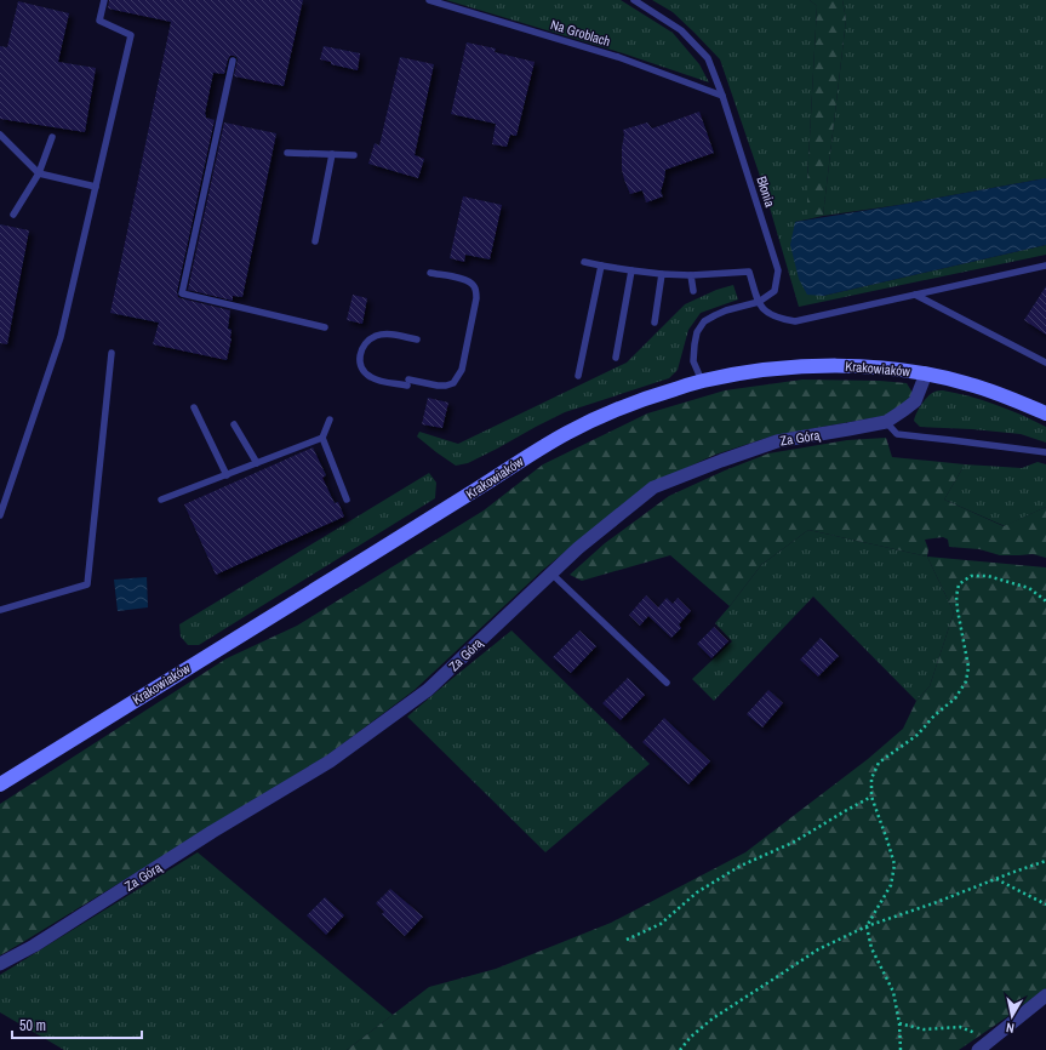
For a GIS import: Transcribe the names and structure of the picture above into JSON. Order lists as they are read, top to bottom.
{
  "streets": {
    "main road": ["Krakowiaków"],
    "street": ["Za Górą"],
    "lane": ["Na Groblach", "Błonia"]
  },
  "crossings": [
    ["Na Groblach", "Błonia"],
    ["Błonia", "Krakowiaków"],
    ["Krakowiaków", "Za Górą"]
  ],
  "scale_bar": "50 m",
  "north": "bottom"
}
